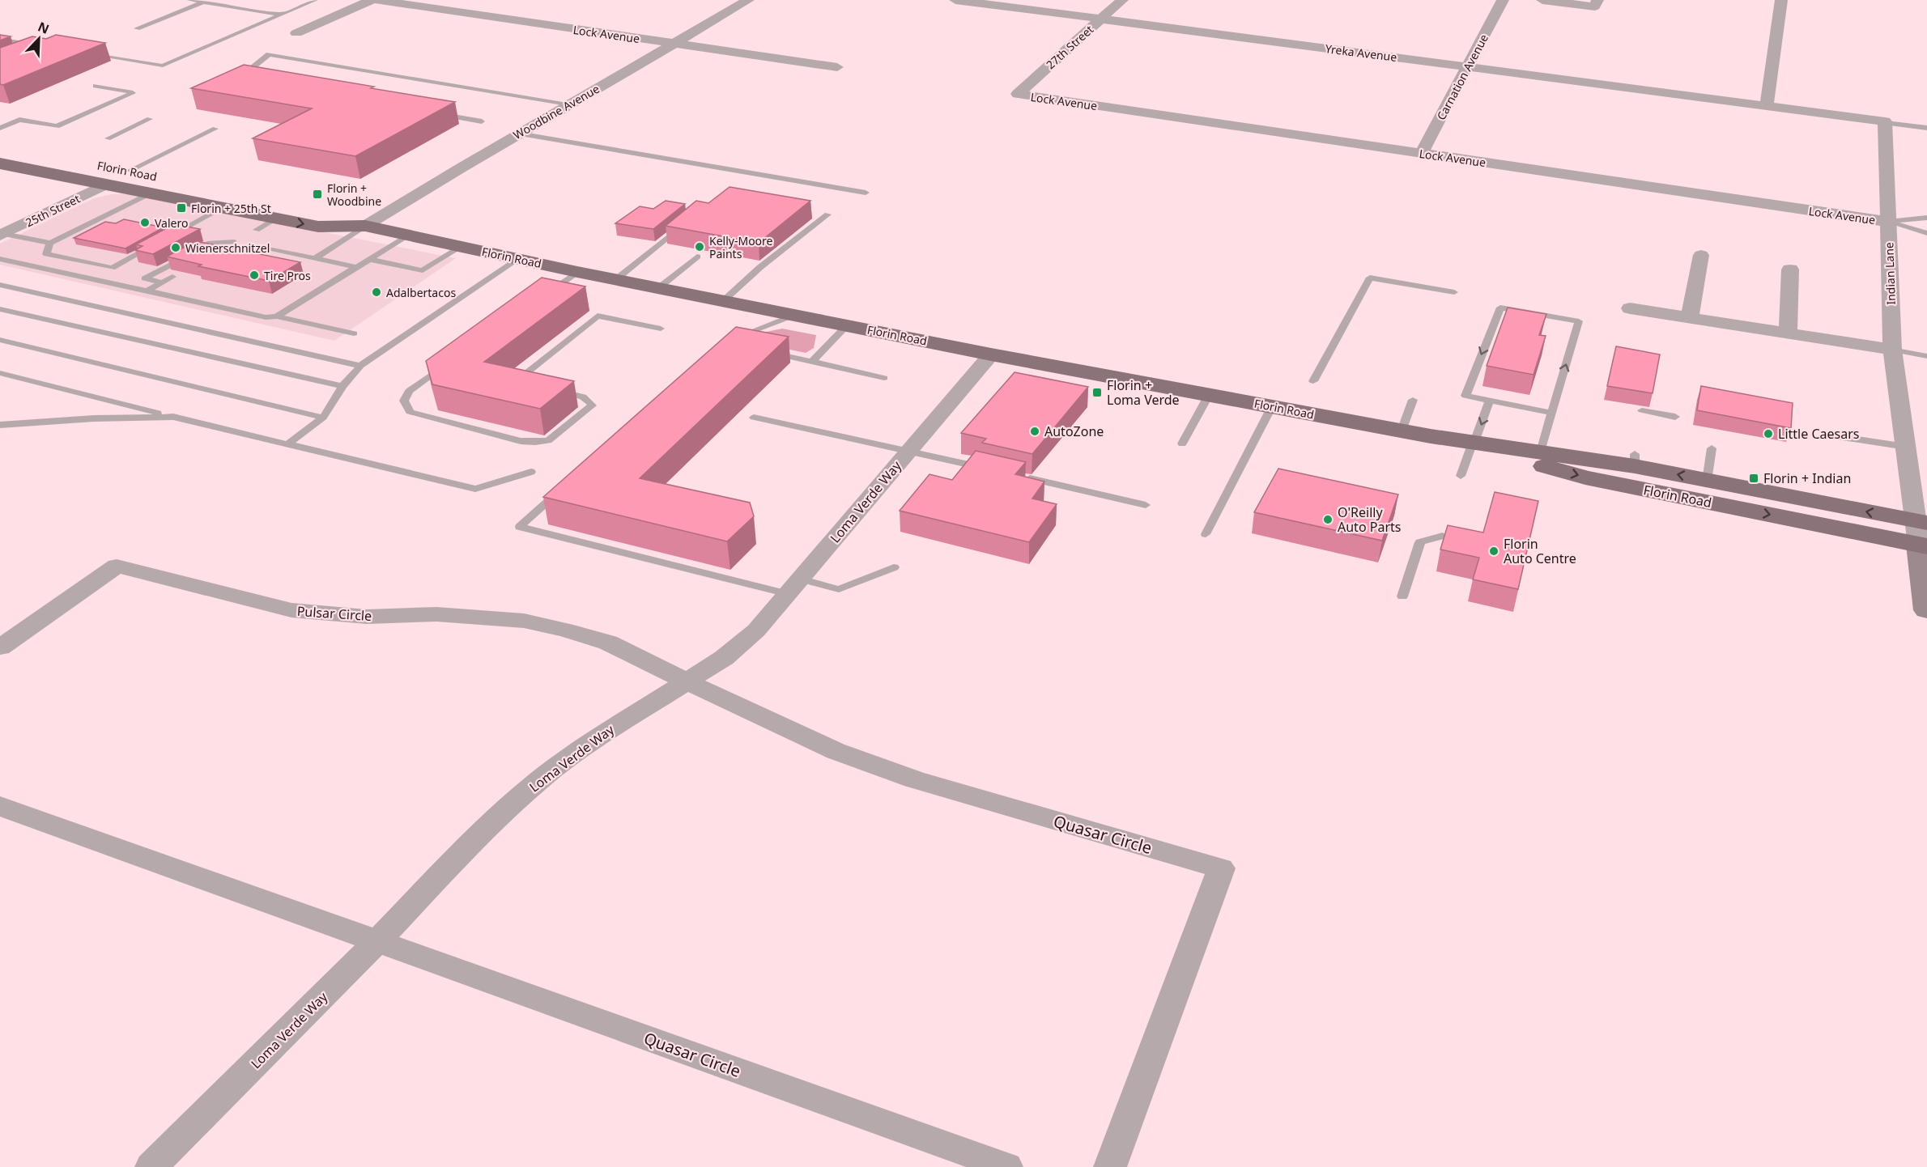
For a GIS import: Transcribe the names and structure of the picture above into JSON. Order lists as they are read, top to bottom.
{
  "streets": {
    "main road": ["Florin Road"],
    "street": [
      "Lock Avenue",
      "27th Street",
      "Yreka Avenue",
      "Carnation Avenue",
      "Woodbine Avenue",
      "25th Street",
      "Indian Lane",
      "Loma Verde Way",
      "Pulsar Circle",
      "Quasar Circle"
    ]
  },
  "crossings": [
    ["Lock Avenue", "27th Street"],
    ["Lock Avenue", "Carnation Avenue"],
    ["Lock Avenue", "Woodbine Avenue"],
    ["Lock Avenue", "Indian Lane"],
    ["27th Street", "Yreka Avenue"],
    ["Yreka Avenue", "Carnation Avenue"],
    ["Woodbine Avenue", "Florin Road"],
    ["Florin Road", "25th Street"],
    ["Florin Road", "Indian Lane"],
    ["Florin Road", "Loma Verde Way"],
    ["Loma Verde Way", "Pulsar Circle"],
    ["Loma Verde Way", "Quasar Circle"],
    ["Pulsar Circle", "Quasar Circle"]
  ],
  "places": {
    "transit": [
      "Florin + Woodbine",
      "Florin + 25th St",
      "Florin + Loma Verde",
      "Florin + Indian"
    ],
    "other": [
      "Valero",
      "Kelly-Moore Paints",
      "Wienerschnitzel",
      "Tire Pros",
      "Adalbertacos",
      "AutoZone",
      "Little Caesars",
      "O'Reilly Auto Parts",
      "Florin Auto Centre"
    ]
  },
  "north": "top right"
}
